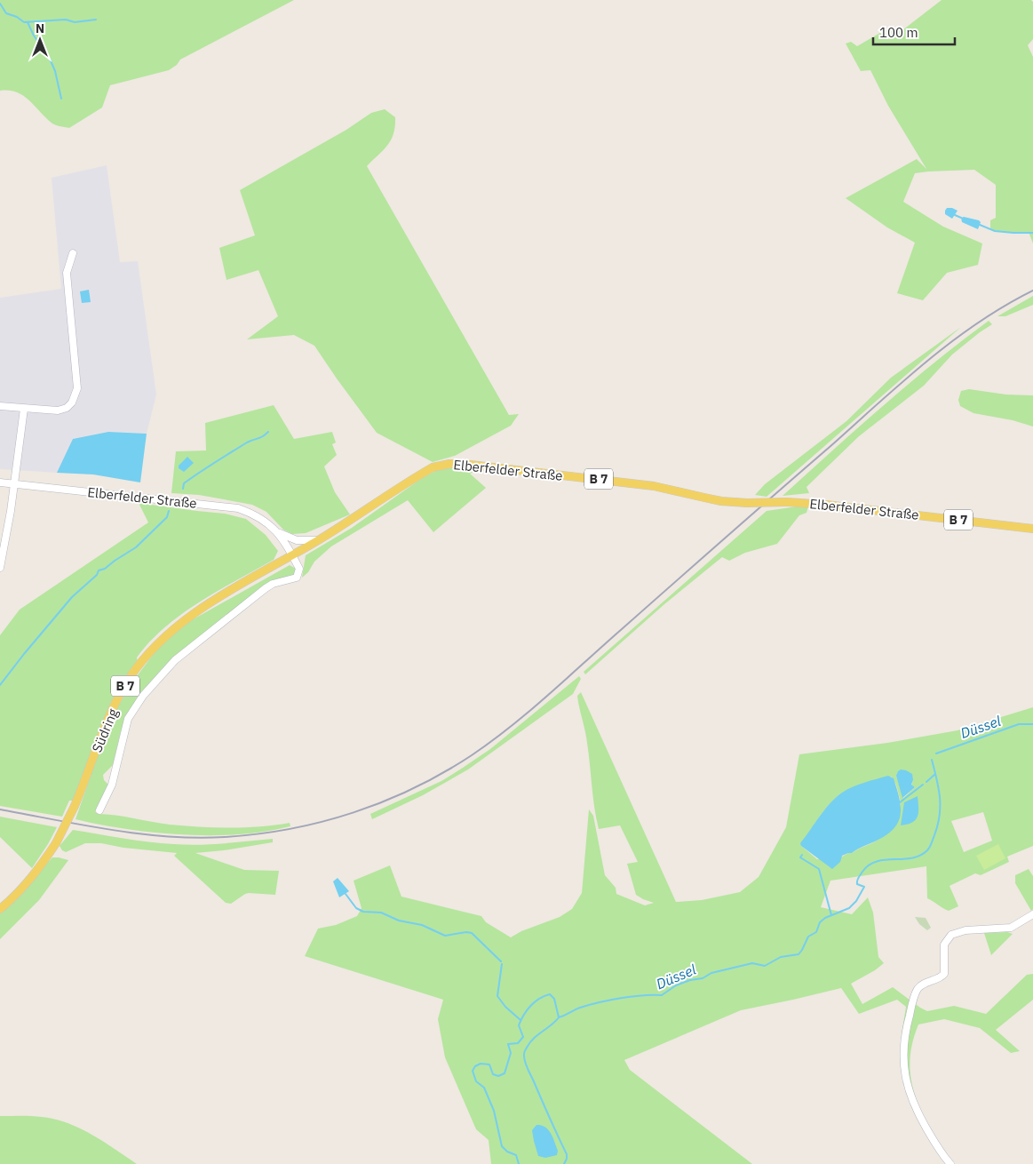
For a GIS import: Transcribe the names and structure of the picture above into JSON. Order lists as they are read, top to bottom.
{
  "streets": {
    "main road": ["Elberfelder Straße", "B 7", "Südring"]
  },
  "crossings": [
    ["Elberfelder Straße", "Südring"]
  ],
  "water": ["Düssel"],
  "scale_bar": "100 m",
  "north": "top"
}
